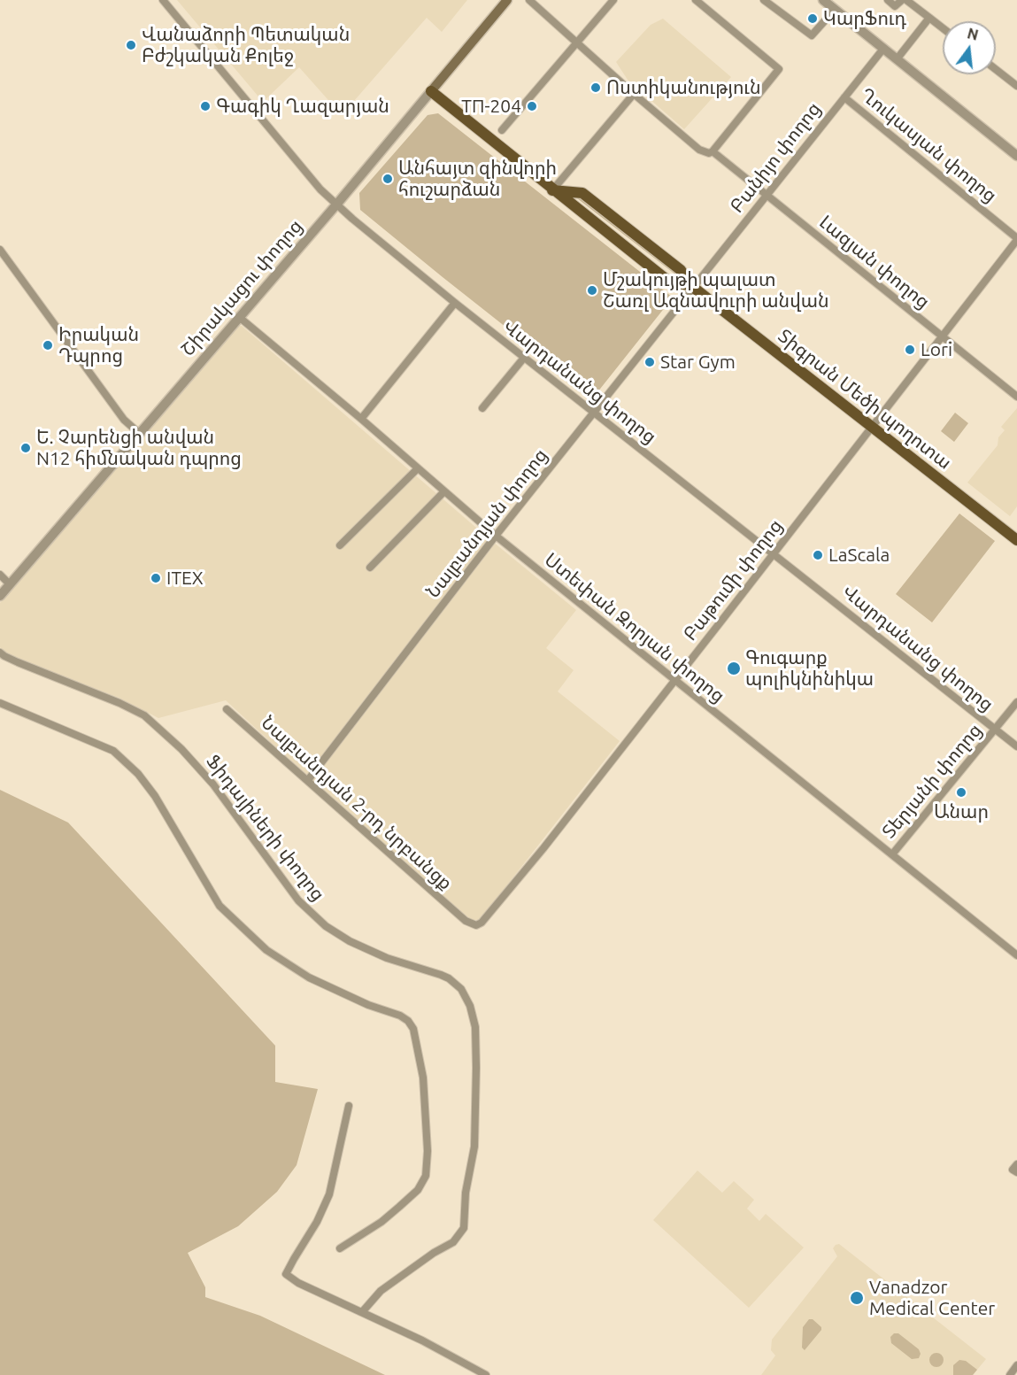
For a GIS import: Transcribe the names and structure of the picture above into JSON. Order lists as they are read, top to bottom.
{
  "streets": {
    "main road": ["Շիրակացու փողոց", "Տիգրան Մեծի պողոտա"],
    "street": [
      "Ղուկասյան փողոց",
      "Բանիյո փողոց",
      "Լազյան փողոց",
      "Վարդանանց փողոց",
      "Նալբանդյան փողոց",
      "Բաթումի փողոց",
      "Ստեփան Զորյան փողոց",
      "Տերյանի փողոց",
      "Նալբանդյան 2-րդ նրբանցք",
      "Ֆիդայիների փողոց"
    ]
  },
  "crossings": [
    ["Ղուկասյան փողոց", "Բանիյո փողոց"],
    ["Ղուկասյան փողոց", "Բաթումի փողոց"],
    ["Բանիյո փողոց", "Լազյան փողոց"],
    ["Բանիյո փողոց", "Տիգրան Մեծի պողոտա"],
    ["Բանիյո փողոց", "Նալբանդյան փողոց"],
    ["Լազյան փողոց", "Բաթումի փողոց"],
    ["Շիրակացու փողոց", "Վարդանանց փողոց"],
    ["Շիրակացու փողոց", "Տիգրան Մեծի պողոտա"],
    ["Շիրակացու փողոց", "Ստեփան Զորյան փողոց"],
    ["Վարդանանց փողոց", "Նալբանդյան փողոց"],
    ["Վարդանանց փողոց", "Բաթումի փողոց"],
    ["Վարդանանց փողոց", "Տերյանի փողոց"],
    ["Տիգրան Մեծի պողոտա", "Նալբանդյան փողոց"],
    ["Տիգրան Մեծի պողոտա", "Բաթումի փողոց"],
    ["Նալբանդյան փողոց", "Ստեփան Զորյան փողոց"],
    ["Նալբանդյան փողոց", "Նալբանդյան 2-րդ նրբանցք"],
    ["Բաթումի փողոց", "Ստեփան Զորյան փողոց"],
    ["Բաթումի փողոց", "Նալբանդյան 2-րդ նրբանցք"],
    ["Ստեփան Զորյան փողոց", "Տերյանի փողոց"]
  ],
  "places": [
    "ԿարՖուդ",
    "Վանաձորի Պետական Բժշկական Քոլեջ",
    "Ոստիկանություն",
    "Գագիկ Ղազարյան",
    "ТП-204",
    "Անհայտ զինվորի հուշարձան",
    "Մշակույթի պալատ Շառլ Ազնավուրի անվան",
    "Իրական Դպրոց",
    "Lori",
    "Star Gym",
    "Ե. Չարենցի անվան N12 հիմնական դպրոց",
    "LaScala",
    "ITEX",
    "Գուգարք պոլիկնինիկա",
    "Անար",
    "Vanadzor Medical Center"
  ],
  "north": "top"
}
